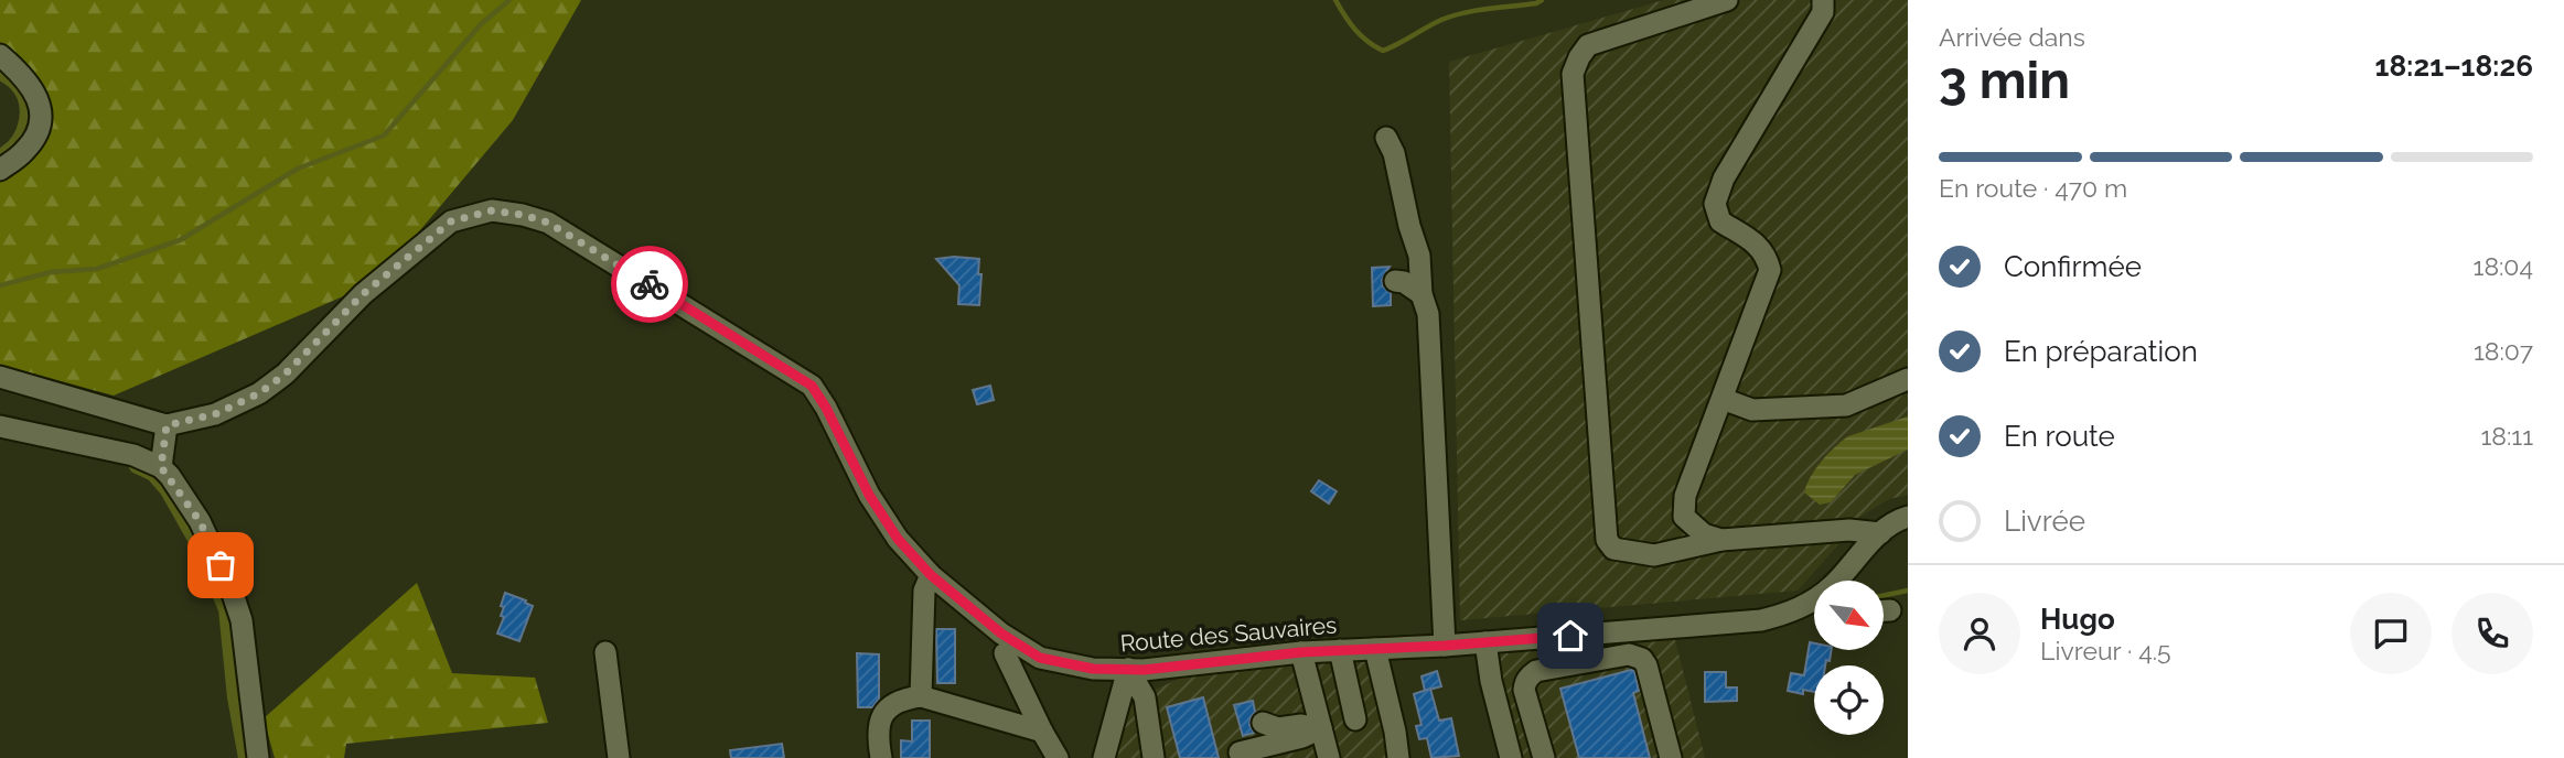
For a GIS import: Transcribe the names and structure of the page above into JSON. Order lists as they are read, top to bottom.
{
  "streets": {
    "street": ["Route des Sauvaires"]
  },
  "north": "bottom right",
  "page": {
    "heading": ["3 min", "Arrivée dans", "18:21–18:26"],
    "panel": ["Hugo", "Livreur · 4.5"],
    "bar": "En route · 470 m",
    "list": [
      ["Confirmée", "18:04"],
      ["En préparation", "18:07"],
      ["En route", "18:11"],
      "Livrée"
    ]
  }
}
